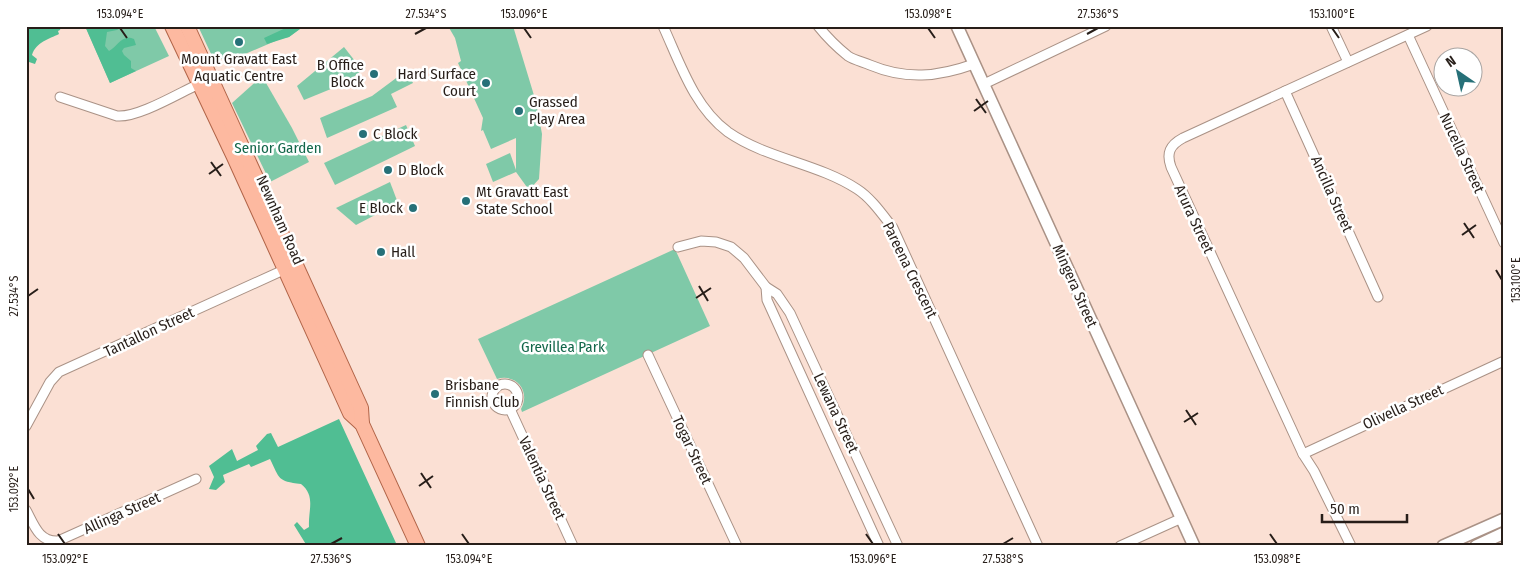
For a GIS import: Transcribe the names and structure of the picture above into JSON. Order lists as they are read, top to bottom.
{
  "streets": {
    "main road": ["Newnham Road"],
    "street": [
      "Nucella Street",
      "Ancilla Street",
      "Arura Street",
      "Pareena Crescent",
      "Mingera Street",
      "Tantallon Street",
      "Olivella Street",
      "Lewana Street",
      "Togar Street",
      "Valentia Street",
      "Allinga Street"
    ]
  },
  "crossings": [
    ["Nucella Street", "Arura Street"],
    ["Ancilla Street", "Arura Street"],
    ["Arura Street", "Olivella Street"],
    ["Newnham Road", "Tantallon Street"]
  ],
  "parks": ["Senior Garden", "Grevillea Park"],
  "places": [
    "Mount Gravatt East Aquatic Centre",
    "B Office Block",
    "Hard Surface Court",
    "Grassed Play Area",
    "C Block",
    "D Block",
    "Mt Gravatt East State School",
    "E Block",
    "Hall",
    "Brisbane Finnish Club"
  ],
  "scale_bar": "50 m",
  "north": "top left",
  "coordinates": [
    "153.094°E",
    "27.534°S",
    "153.096°E",
    "153.098°E",
    "27.536°S",
    "153.100°E",
    "153.092°E",
    "27.538°S"
  ]
}
